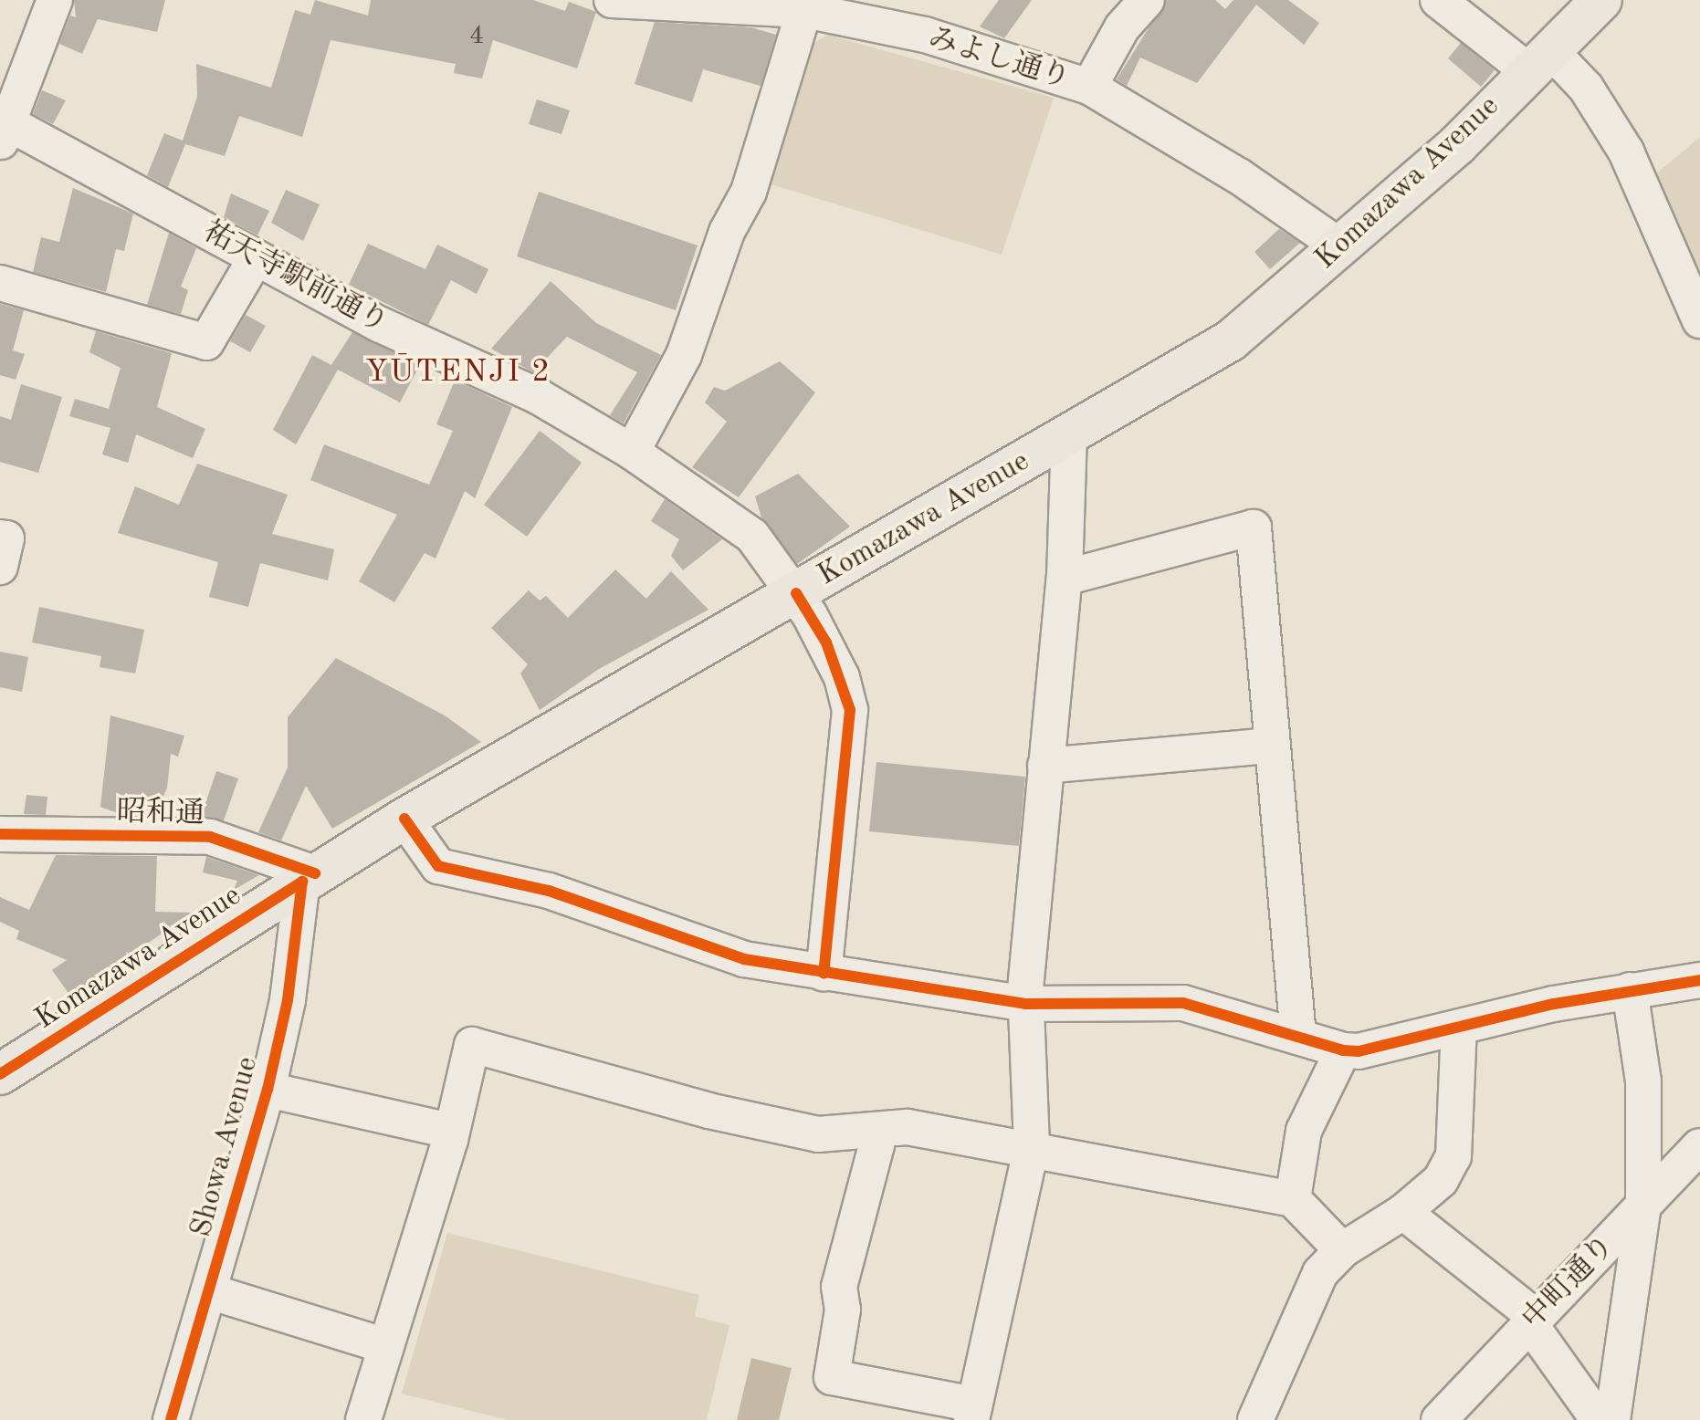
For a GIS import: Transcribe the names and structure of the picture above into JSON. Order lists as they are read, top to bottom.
{
  "streets": {
    "main road": ["Komazawa Avenue"],
    "street": [
      "みよし通り",
      "祐天寺駅前通り",
      "昭和通",
      "Showa Avenue",
      "中町通り"
    ]
  },
  "crossings": [
    ["みよし通り", "Komazawa Avenue"],
    ["Komazawa Avenue", "祐天寺駅前通り"],
    ["Komazawa Avenue", "昭和通"],
    ["Komazawa Avenue", "Showa Avenue"],
    ["昭和通", "Showa Avenue"]
  ],
  "districts": ["YŪTENJI 2"],
  "house_numbers": ["4"]
}
